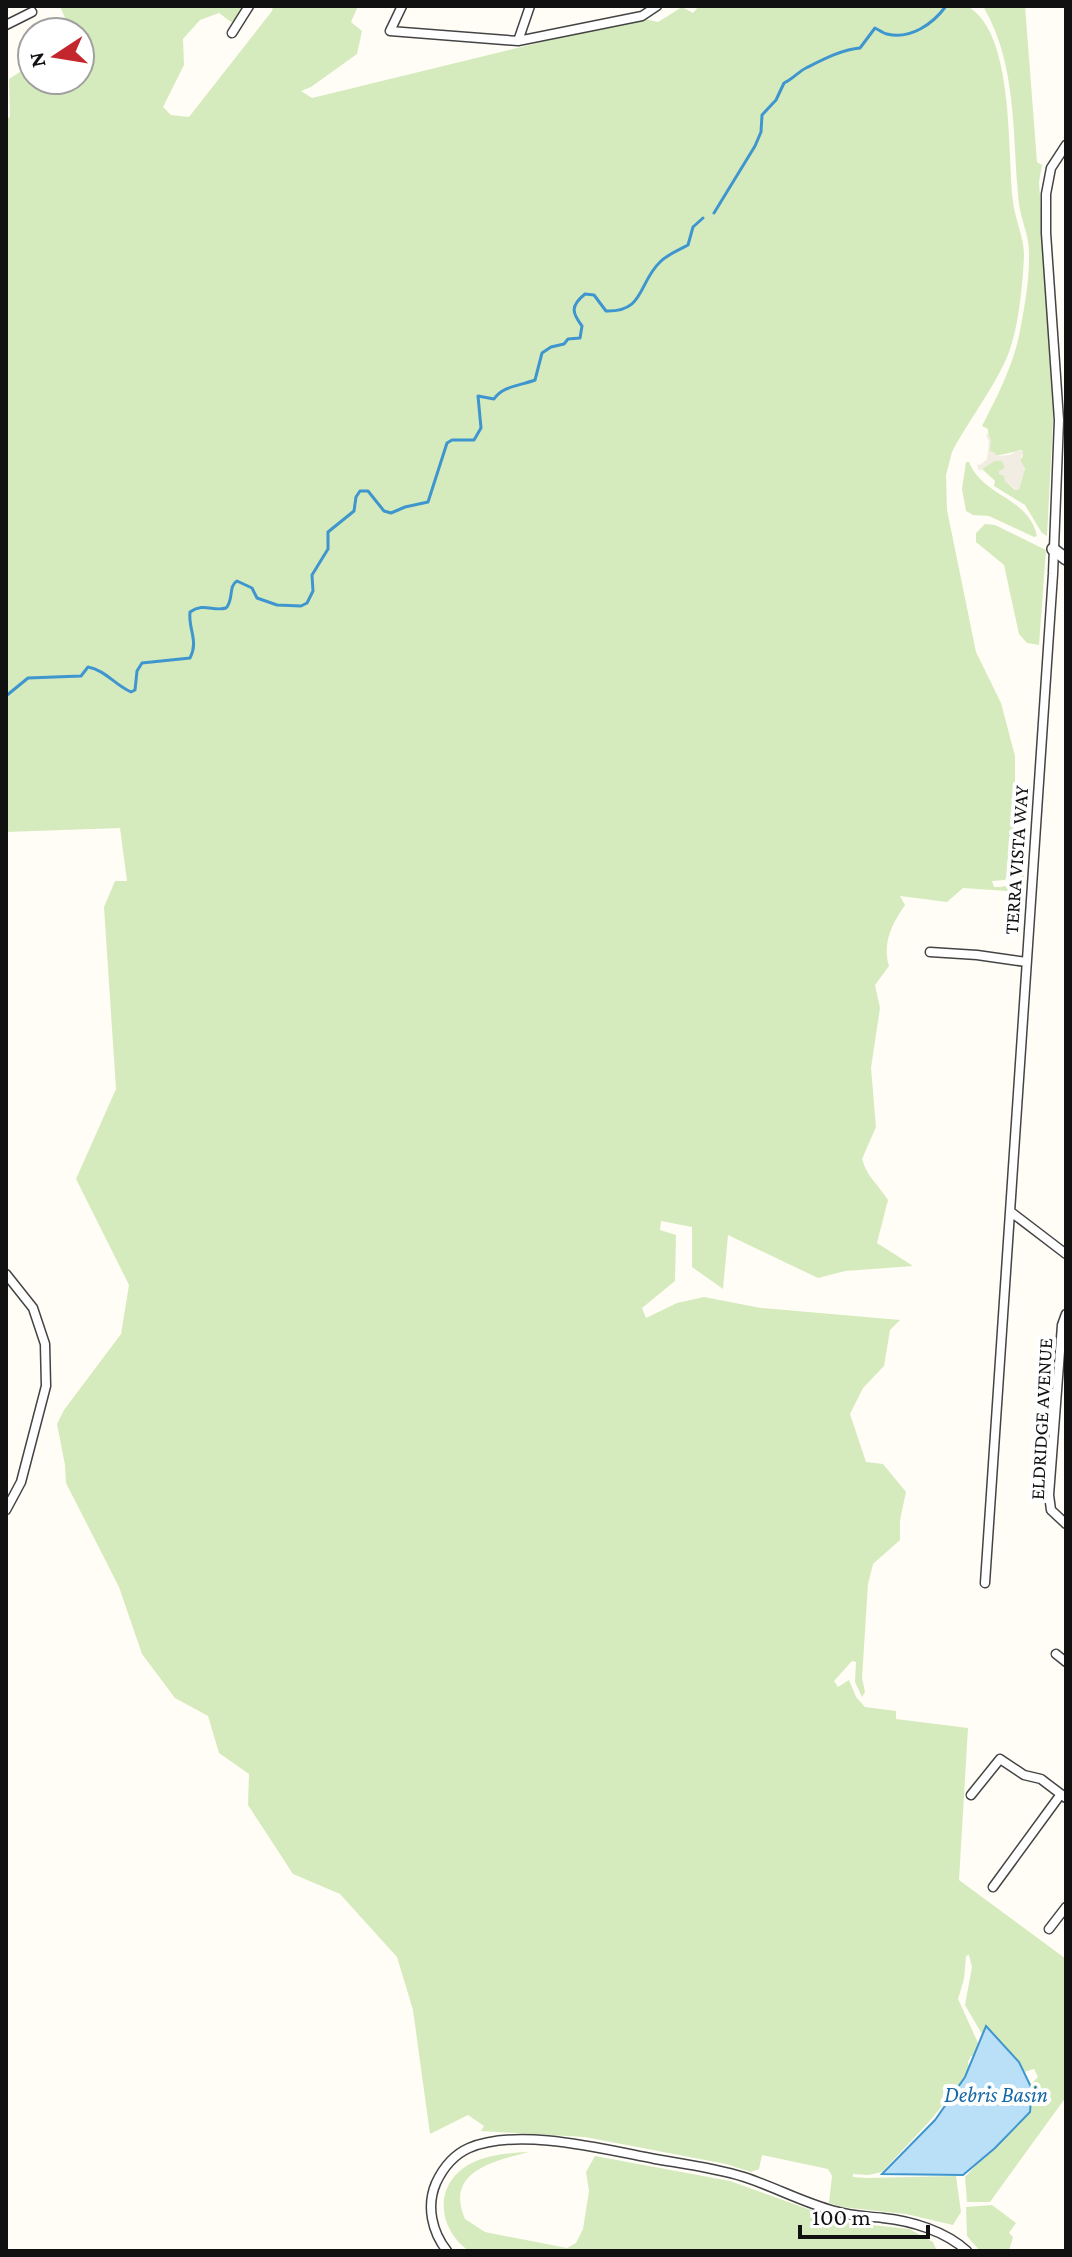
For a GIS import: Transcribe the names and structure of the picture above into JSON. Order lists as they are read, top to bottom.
{
  "streets": {
    "street": ["TERRA VISTA WAY", "ELDRIDGE AVENUE"]
  },
  "water": ["Debris Basin"],
  "scale_bar": "100 m",
  "north": "left"
}
